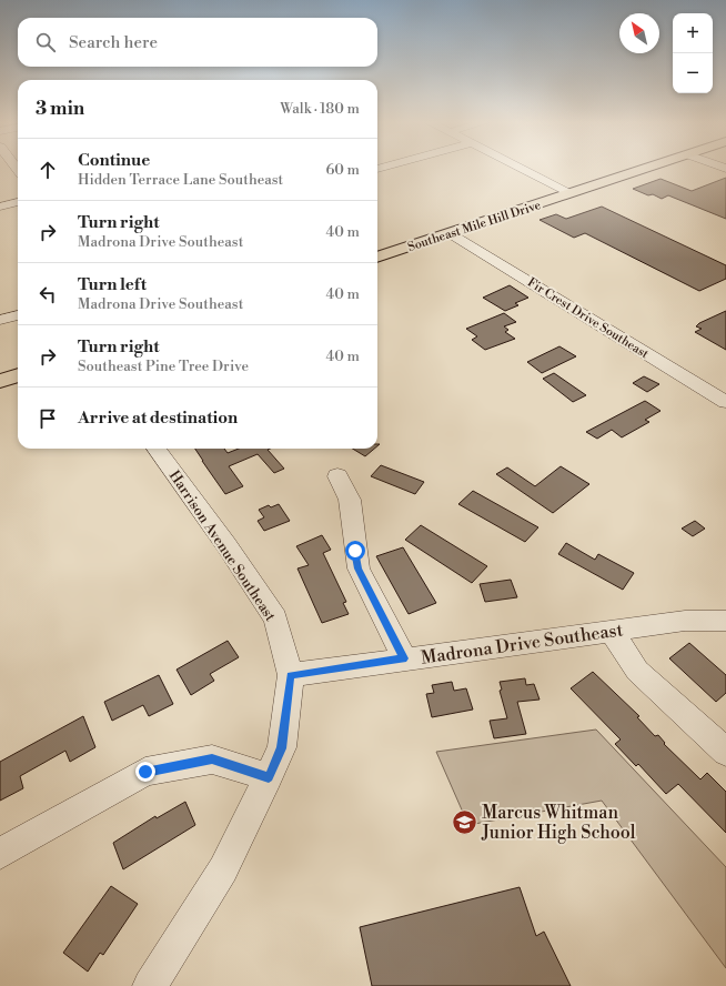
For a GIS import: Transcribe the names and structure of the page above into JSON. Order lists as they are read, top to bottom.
{
  "streets": {
    "main road": ["Southeast Mile Hill Drive"],
    "street": ["Fir Crest Drive Southeast", "Harrison Avenue Southeast", "Madrona Drive Southeast"]
  },
  "crossings": [
    ["Southeast Mile Hill Drive", "Fir Crest Drive Southeast"],
    ["Harrison Avenue Southeast", "Madrona Drive Southeast"]
  ],
  "places": {
    "school or university": ["Marcus Whitman Junior High School"]
  },
  "north": "top left",
  "page": {
    "map_buttons": ["+", "−"],
    "search": "Search here",
    "heading": ["3 min", "Walk · 180 m"],
    "list": [
      ["Continue", "Hidden Terrace Lane Southeast", "60 m"],
      ["Turn right", "Madrona Drive Southeast", "40 m"],
      ["Turn left", "Madrona Drive Southeast", "40 m"],
      ["Turn right", "Southeast Pine Tree Drive", "40 m"],
      "Arrive at destination"
    ]
  }
}
